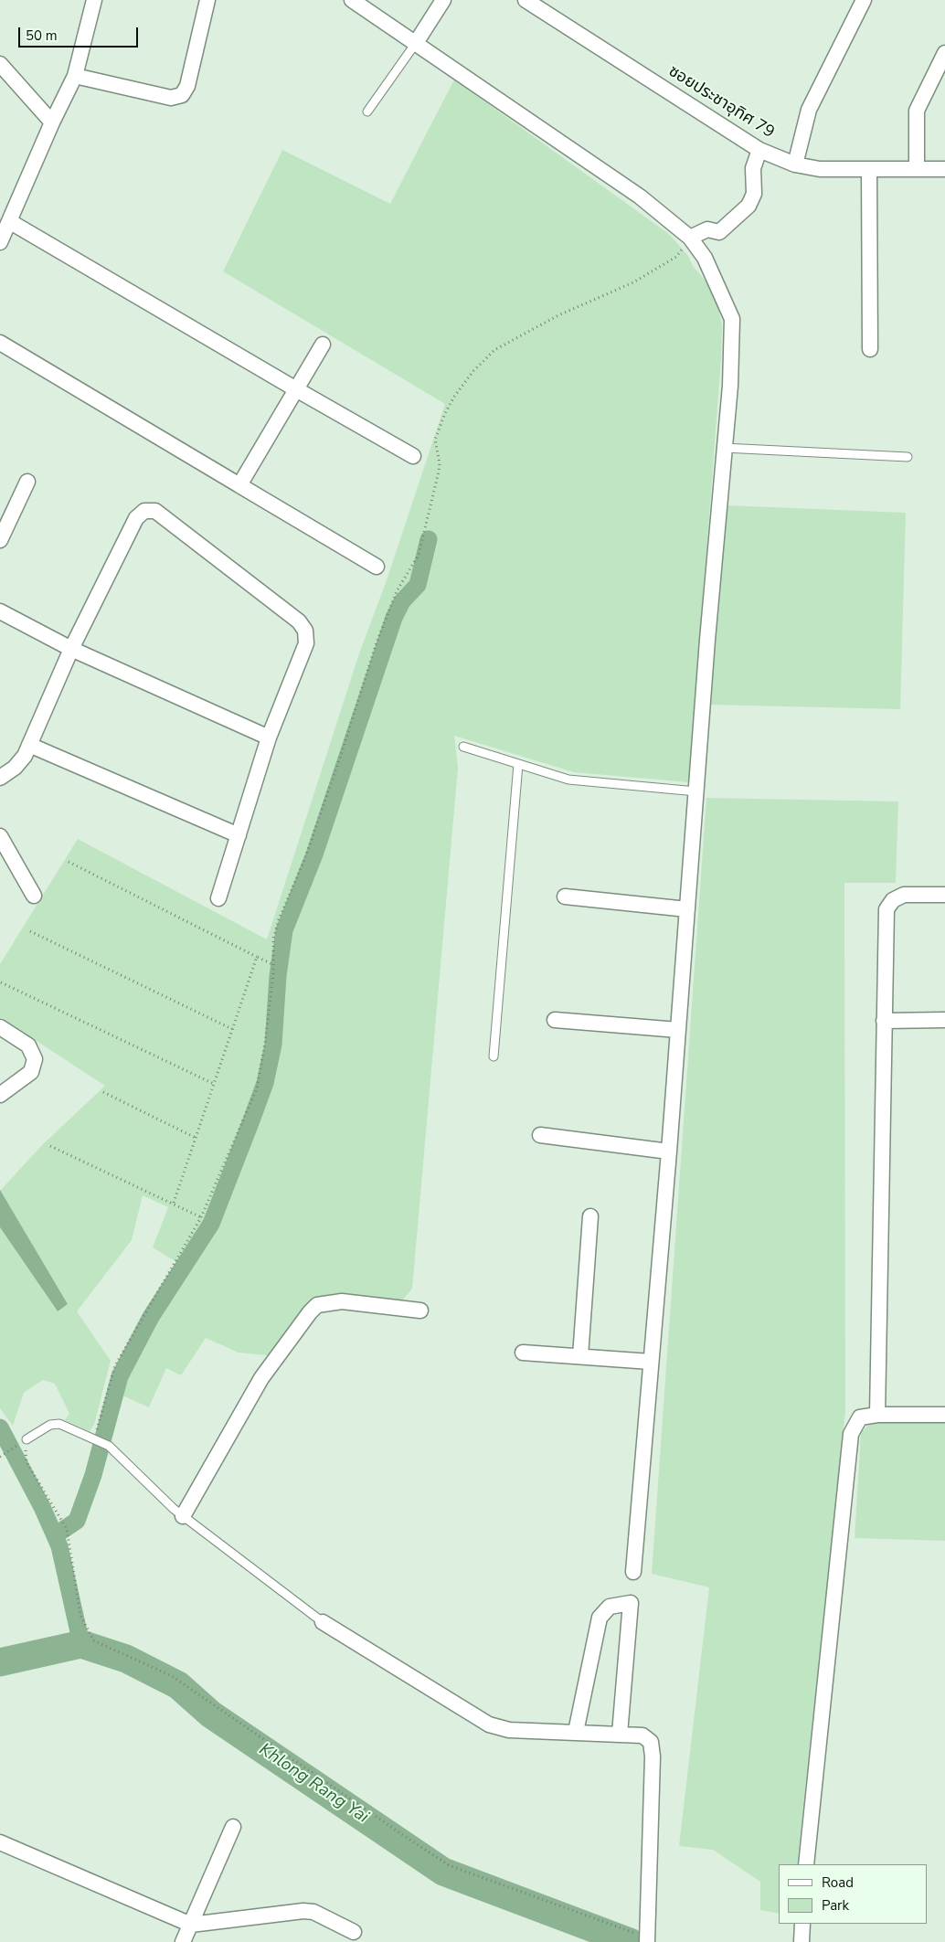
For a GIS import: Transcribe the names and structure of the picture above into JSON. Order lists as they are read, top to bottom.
{
  "streets": {
    "street": ["ซอยประชาอุทิศ 79"]
  },
  "water": ["Khlong Rang Yai"],
  "legend": ["Road", "Park"],
  "scale_bar": "50 m"
}
